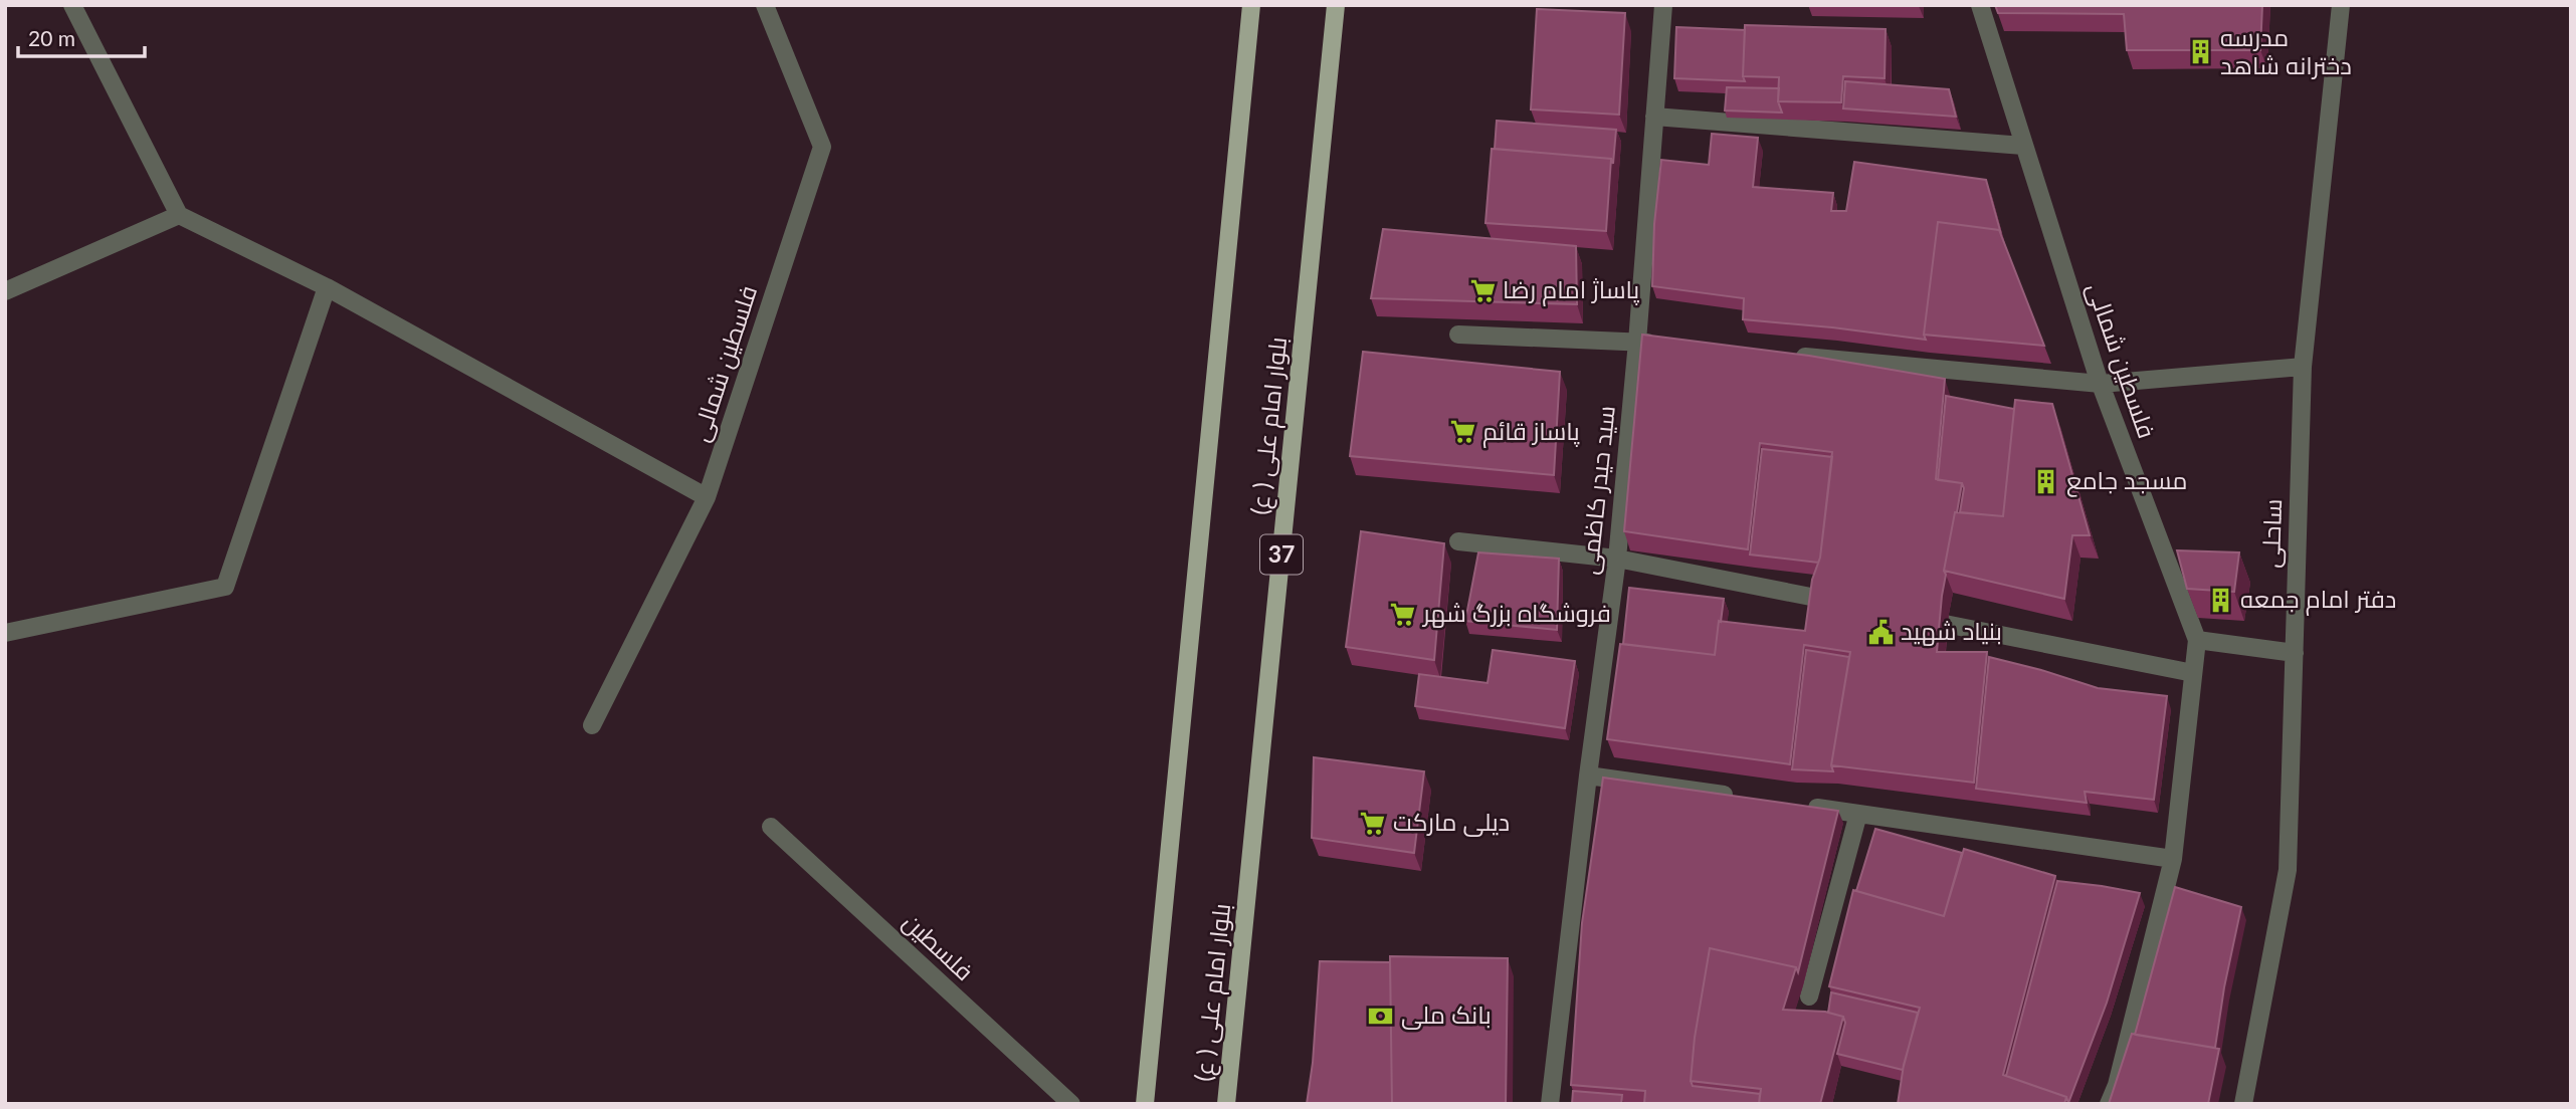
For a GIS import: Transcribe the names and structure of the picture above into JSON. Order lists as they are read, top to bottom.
{
  "streets": {
    "main road": ["بلوار امام علی ( ع)", "37"],
    "street": [
      "فلسطین شمالی",
      "سید حیدر کاظمی",
      "ساحلی",
      "فلسطین"
    ]
  },
  "places": {
    "building": ["مدرسه دخترانه شاهد", "مسجد جامع", "دفتر امام جمعه"],
    "supermarket": [
      "پاساژ امام رضا",
      "پاساز قائم",
      "فروشگاه بزرگ شهر",
      "دیلی مارکت"
    ],
    "public building": ["بنیاد شهید"],
    "bank": ["بانک ملی"]
  },
  "scale_bar": "20 m"
}
